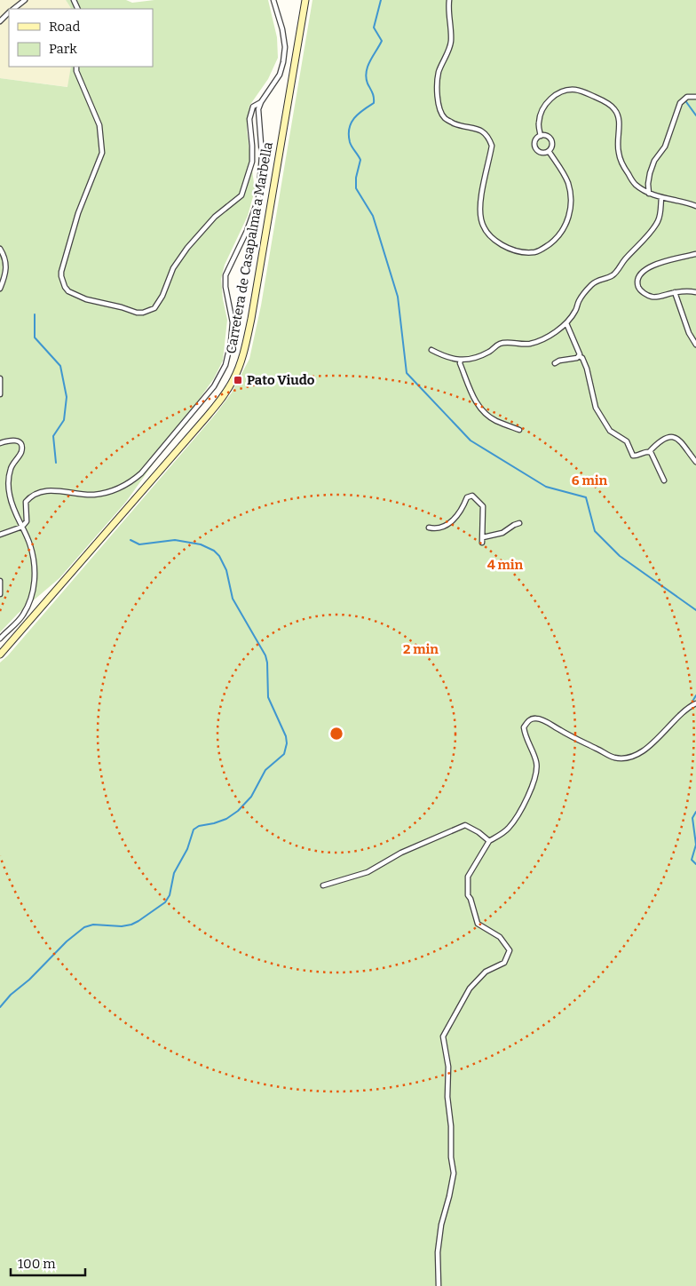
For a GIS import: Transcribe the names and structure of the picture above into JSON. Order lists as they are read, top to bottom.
{
  "streets": {
    "main road": ["Carretera de Casapalma a Marbella"]
  },
  "places": {
    "transit": ["Pato Viudo"]
  },
  "legend": ["Road", "Park"],
  "scale_bar": "100 m",
  "rings": ["6 min", "4 min", "2 min"]
}
